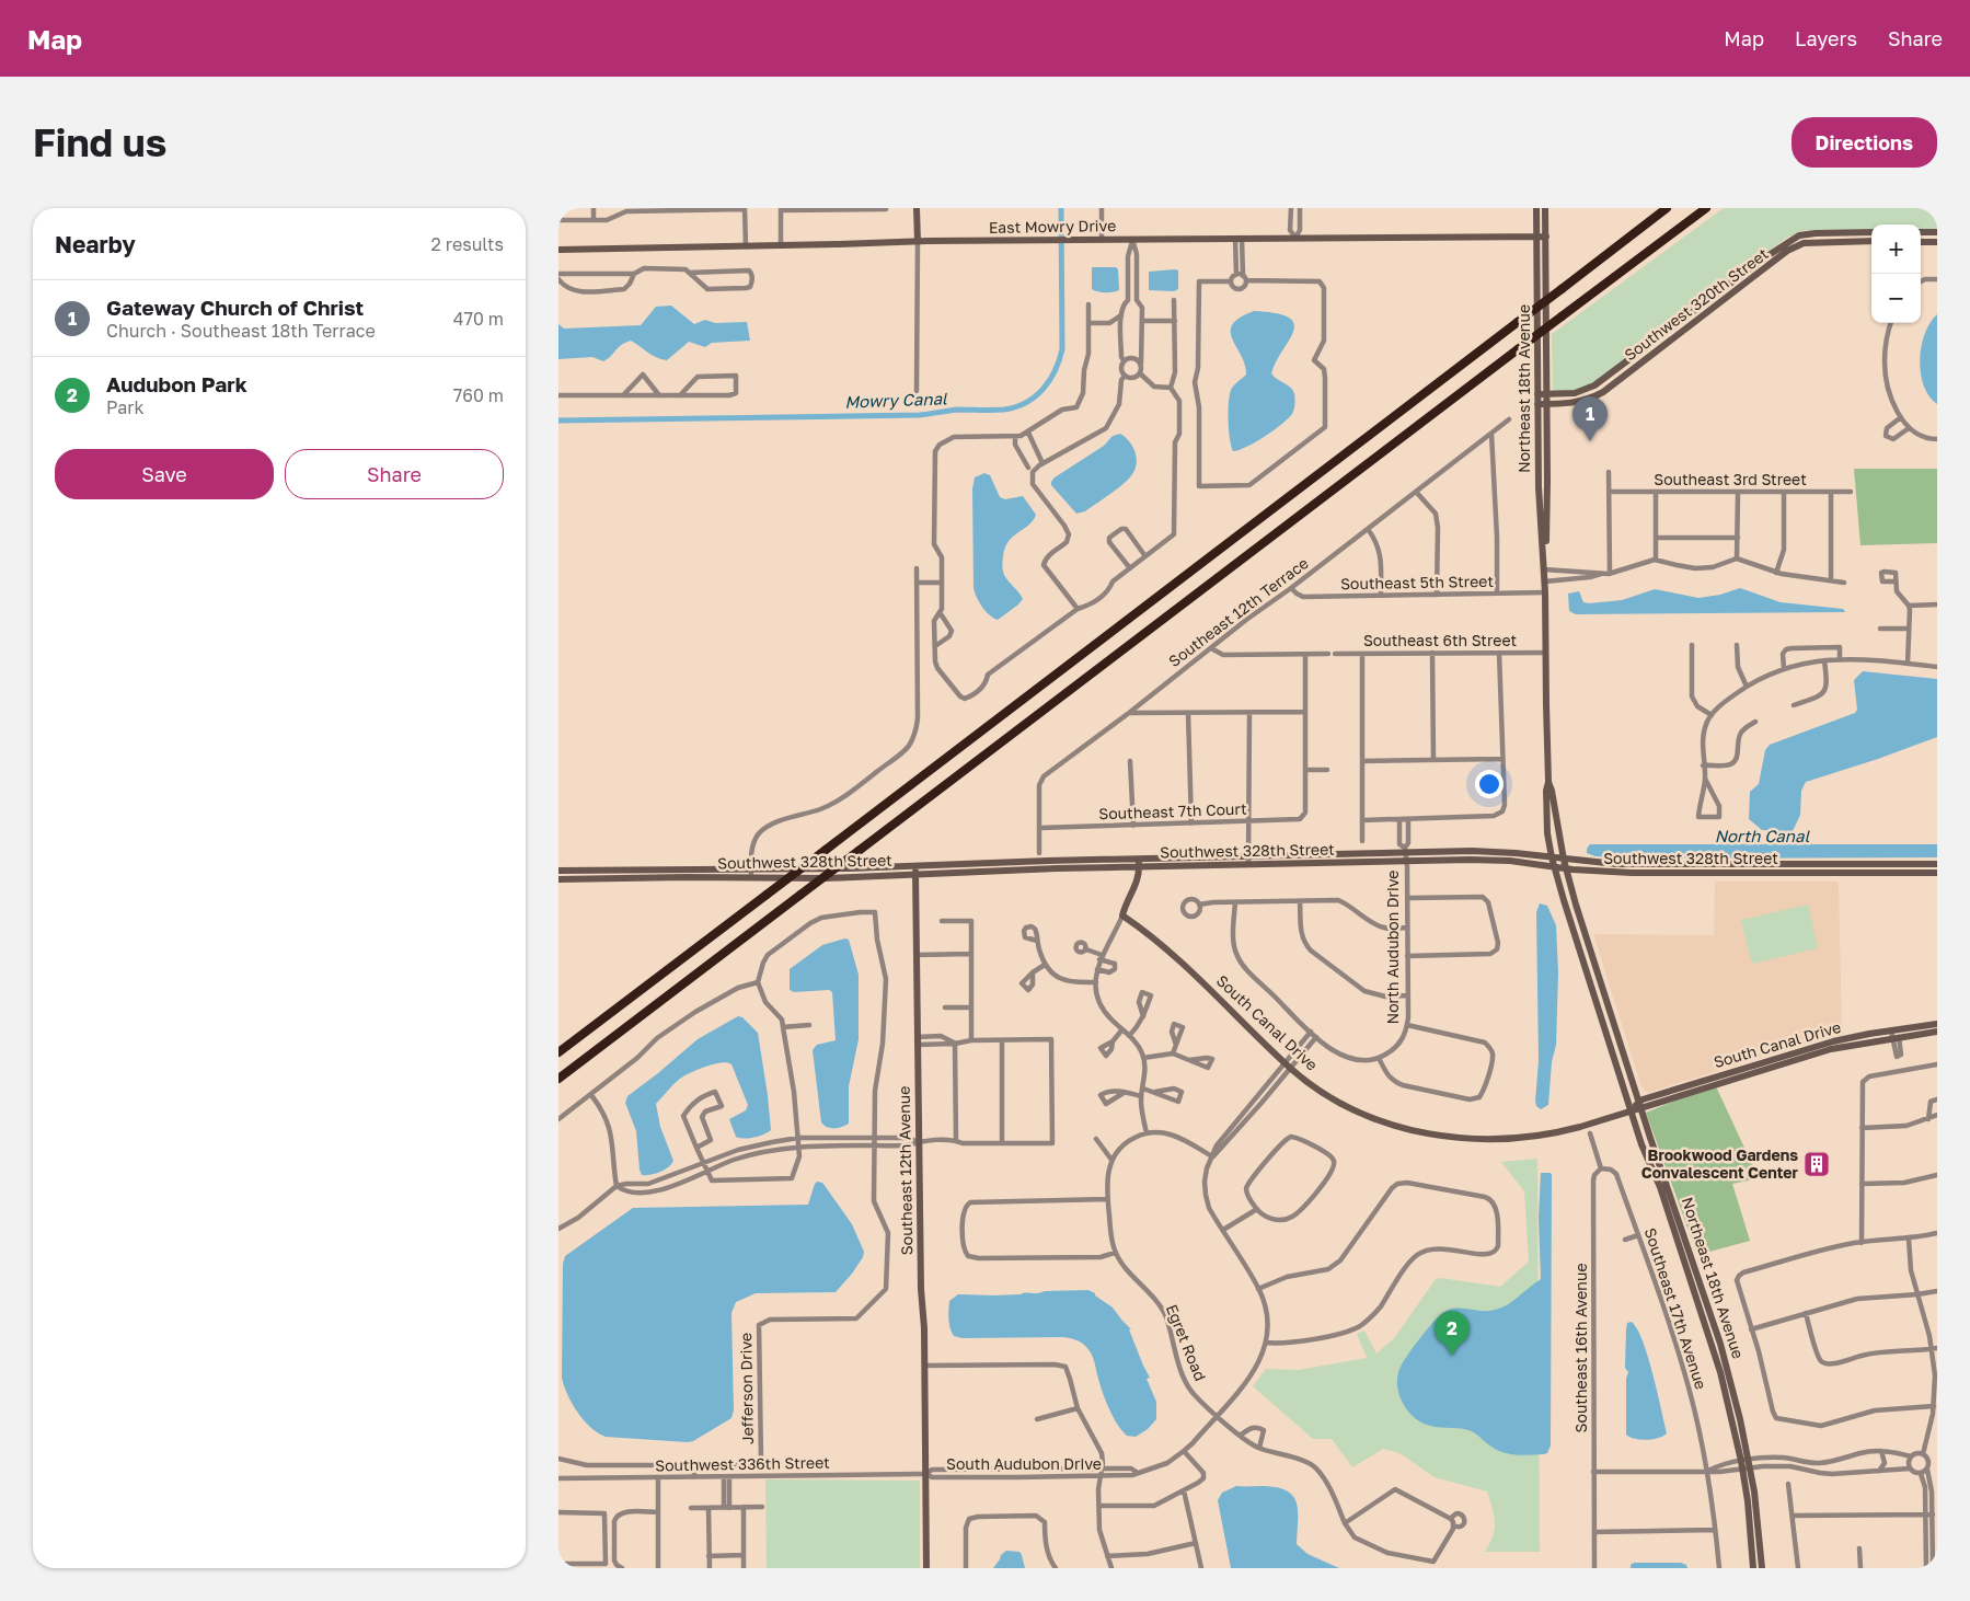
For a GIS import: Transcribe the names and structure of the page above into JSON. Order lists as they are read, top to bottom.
{
  "streets": {
    "street": [
      "East Mowry Drive",
      "Southwest 320th Street",
      "Northeast 18th Avenue",
      "Southeast 3rd Street",
      "Southeast 5th Street",
      "Southeast 12th Terrace",
      "Southeast 6th Street",
      "Southeast 7th Court",
      "Southwest 328th Street",
      "North Audubon Drive",
      "South Canal Drive",
      "Southeast 12th Avenue",
      "Southeast 17th Avenue",
      "Egret Road",
      "Southeast 16th Avenue",
      "Jefferson Drive",
      "Southwest 336th Street",
      "South Audubon Drive"
    ]
  },
  "crossings": [
    ["East Mowry Drive", "Northeast 18th Avenue"],
    ["Southwest 320th Street", "Northeast 18th Avenue"],
    ["Northeast 18th Avenue", "Southeast 5th Street"],
    ["Northeast 18th Avenue", "Southeast 6th Street"],
    ["Northeast 18th Avenue", "Southwest 328th Street"],
    ["Northeast 18th Avenue", "South Canal Drive"],
    ["Southeast 5th Street", "Southeast 12th Terrace"],
    ["Southeast 12th Terrace", "Southeast 7th Court"],
    ["Southwest 328th Street", "North Audubon Drive"],
    ["Southwest 328th Street", "Southeast 12th Avenue"],
    ["South Canal Drive", "South Audubon Drive"],
    ["Southeast 12th Avenue", "Southwest 336th Street"],
    ["Southeast 12th Avenue", "South Audubon Drive"],
    ["Southeast 17th Avenue", "Southeast 16th Avenue"],
    ["Egret Road", "South Audubon Drive"],
    ["Southwest 336th Street", "South Audubon Drive"]
  ],
  "water": ["Mowry Canal", "North Canal"],
  "places": {
    "building": ["Brookwood Gardens Convalescent Center"]
  },
  "page": {
    "header": "Map",
    "nav": ["Map", "Layers", "Share"],
    "buttons": [
      "Directions",
      ["Save", "Share"]
    ],
    "title": "Find us",
    "heading": ["Nearby", "2 results"],
    "map_buttons": ["+", "−"],
    "list": [
      {
        "mark": "1",
        "name": "Gateway Church of Christ",
        "note": "Church · Southeast 18th Terrace",
        "value": "470 m"
      },
      {
        "mark": "2",
        "name": "Audubon Park",
        "note": "Park",
        "value": "760 m"
      }
    ],
    "pins": ["1", "2"]
  }
}
